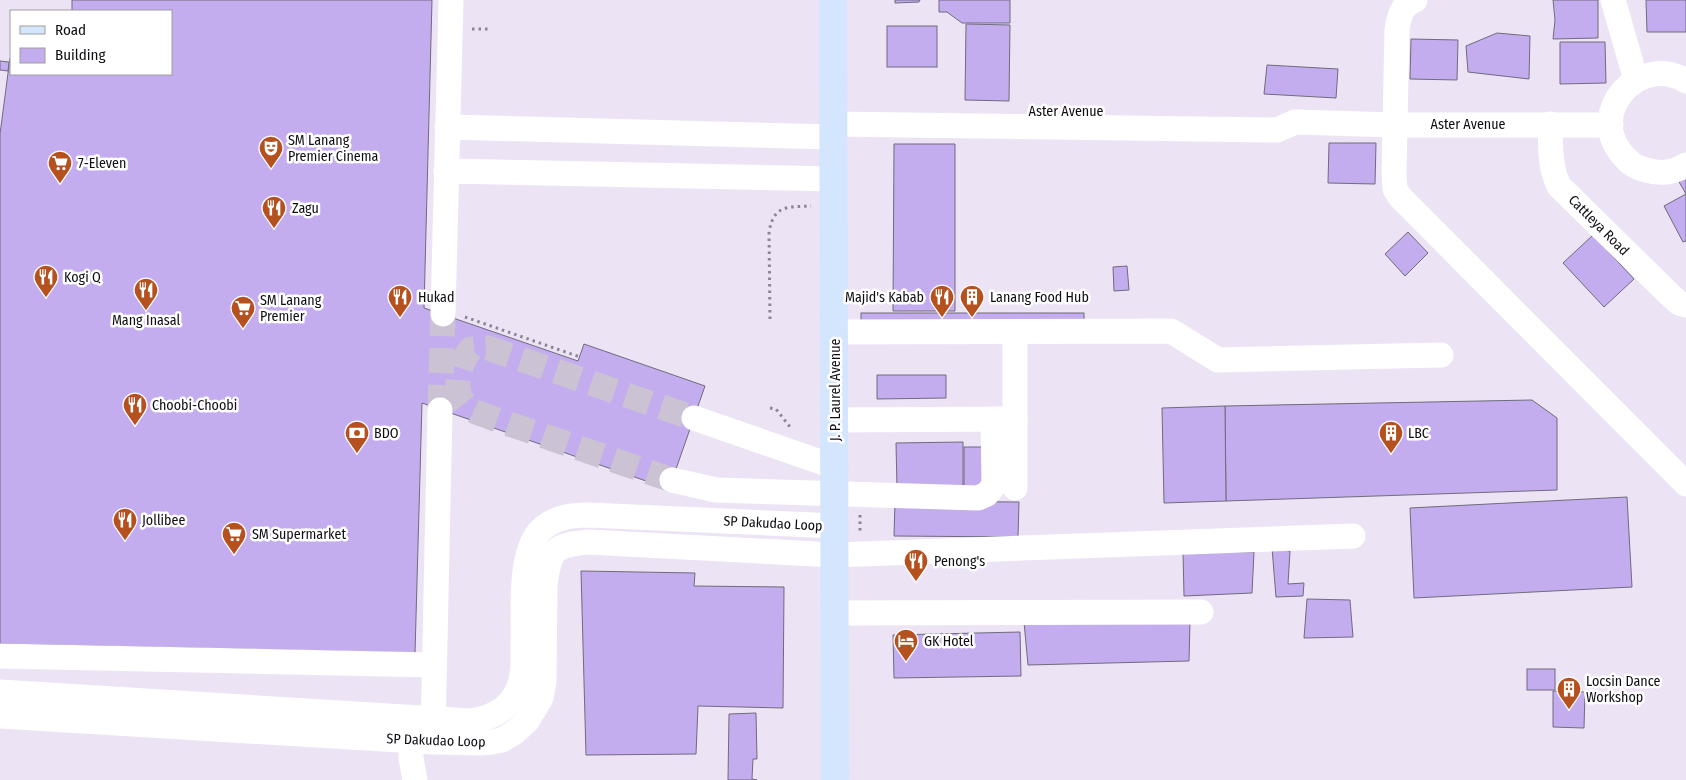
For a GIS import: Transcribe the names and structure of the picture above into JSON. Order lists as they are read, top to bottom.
{
  "streets": {
    "main road": ["J. P. Laurel Avenue"],
    "street": ["Aster Avenue", "Cattleya Road", "SP Dakudao Loop"]
  },
  "crossings": [
    ["Aster Avenue", "Cattleya Road"],
    ["Aster Avenue", "J. P. Laurel Avenue"],
    ["J. P. Laurel Avenue", "SP Dakudao Loop"]
  ],
  "places": {
    "theatre": ["SM Lanang Premier Cinema"],
    "supermarket": ["7-Eleven", "SM Lanang Premier", "SM Supermarket"],
    "restaurant": [
      "Zagu",
      "Kogi Q",
      "Mang Inasal",
      "Hukad",
      "Majid's Kabab",
      "Choobi-Choobi",
      "Jollibee",
      "Penong's"
    ],
    "building": ["Lanang Food Hub", "LBC", "Locsin Dance Workshop"],
    "bank": ["BDO"],
    "hotel": ["GK Hotel"]
  },
  "legend": ["Road", "Building"]
}
